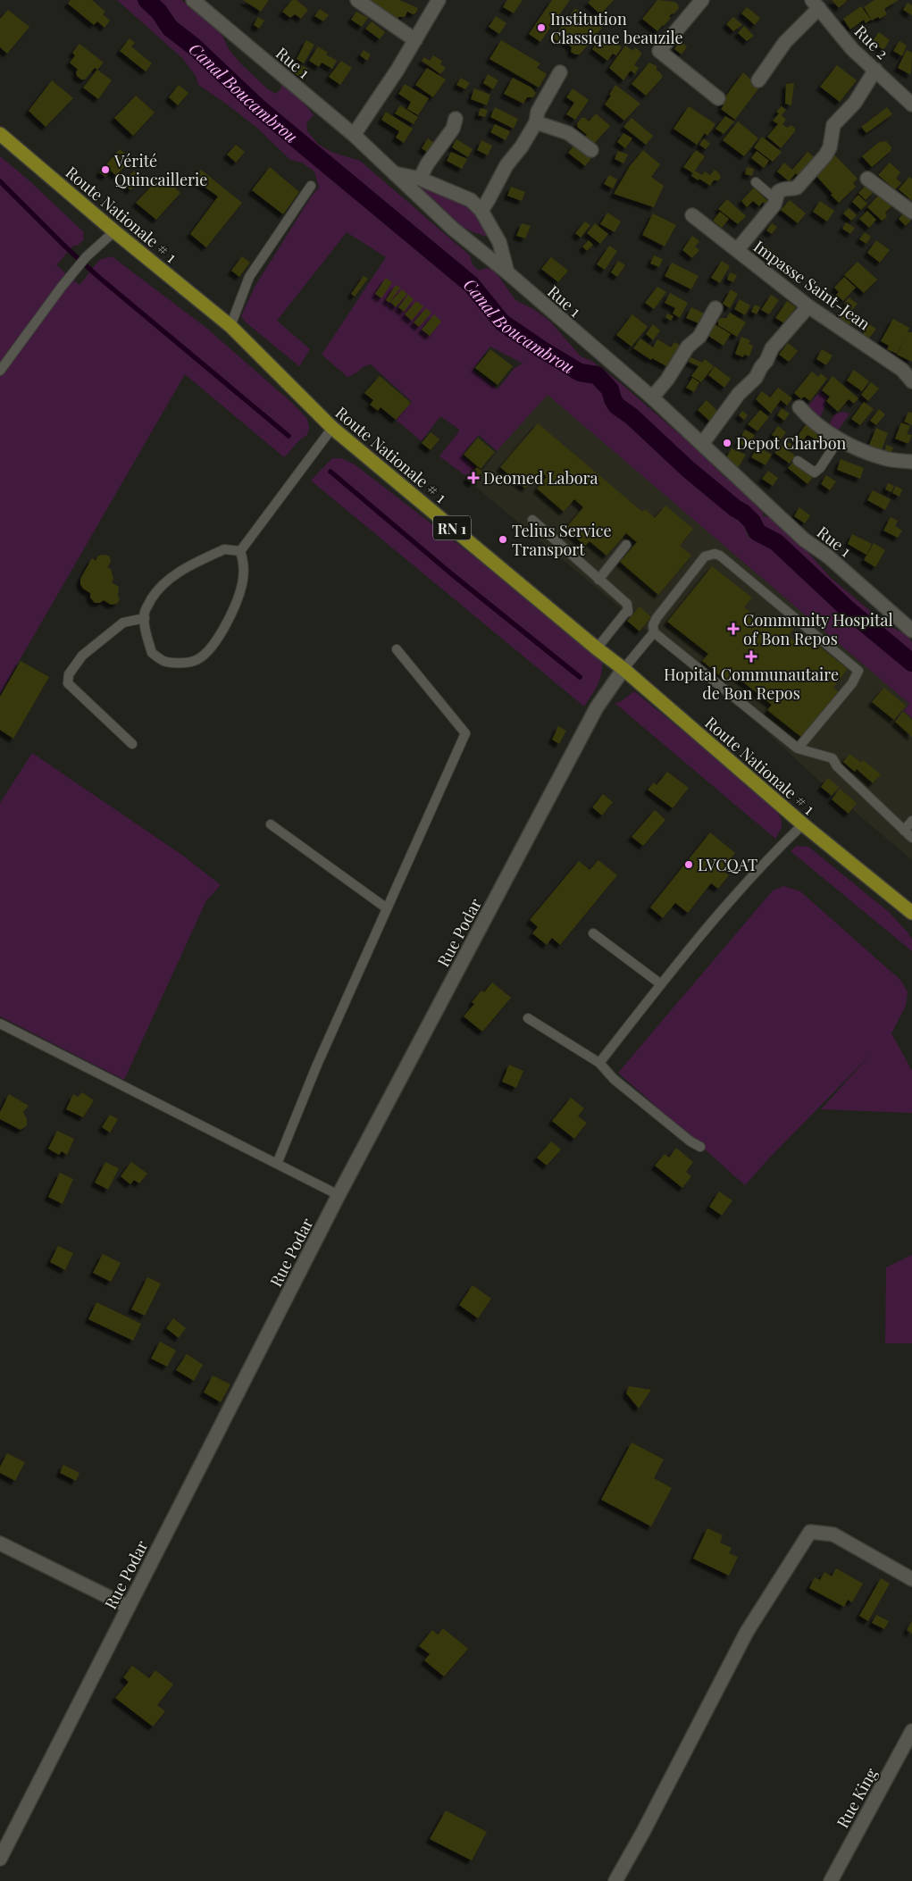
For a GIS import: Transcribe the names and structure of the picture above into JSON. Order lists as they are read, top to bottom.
{
  "streets": {
    "main road": ["Route Nationale # 1", "RN 1"],
    "street": [
      "Rue 2",
      "Rue 1",
      "Impasse Saint-Jean",
      "Rue Podar",
      "Rue King"
    ]
  },
  "crossings": [
    ["Route Nationale # 1", "Rue Podar"]
  ],
  "water": ["Canal Boucambrou"],
  "places": {
    "other": [
      "Institution Classique beauzile",
      "Vérité Quincaillerie",
      "Depot Charbon",
      "Telius Service Transport",
      "LVCQAT"
    ],
    "health": ["Deomed Labora", "Community Hospital of Bon Repos", "Hopital Communautaire de Bon Repos"]
  }
}
